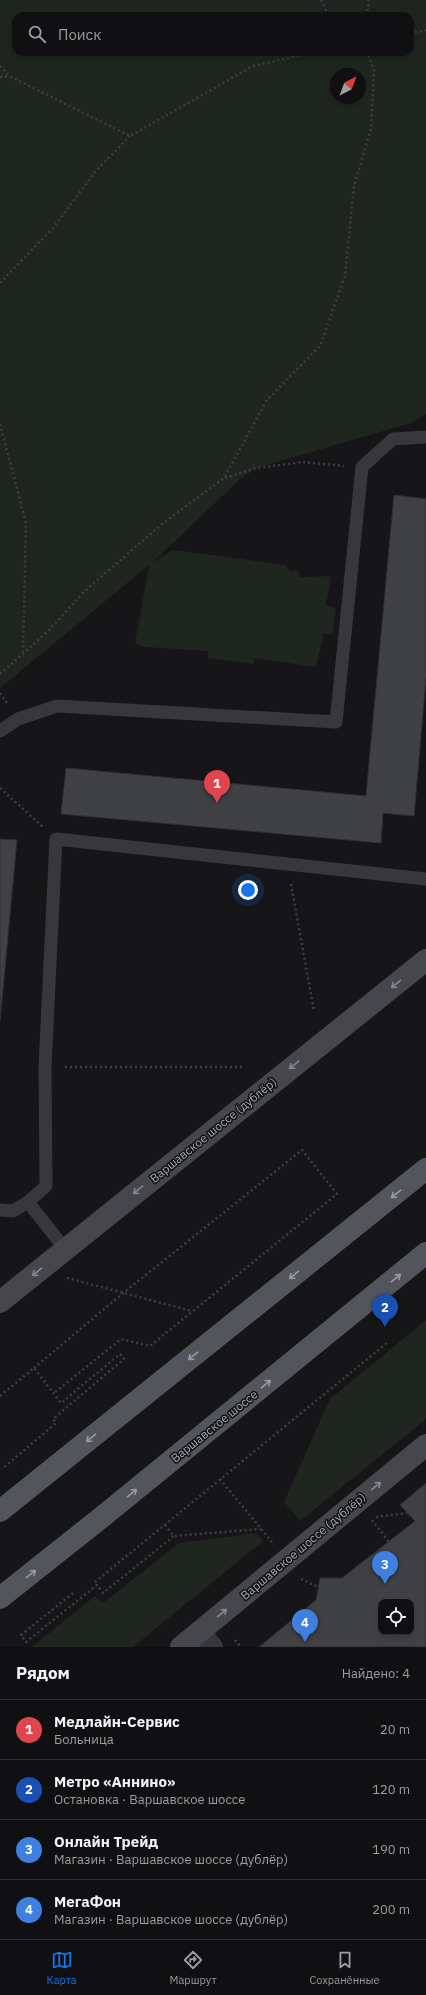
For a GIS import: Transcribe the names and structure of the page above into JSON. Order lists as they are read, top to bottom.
{
  "streets": {
    "main road": ["Варшавское шоссе (дублёр)", "Варшавское шоссе"]
  },
  "north": "top right",
  "page": {
    "search": "Поиск",
    "pins": [
      "1",
      "2",
      "3",
      "4"
    ],
    "heading": ["Рядом", "Найдено: 4"],
    "list": [
      {
        "mark": "1",
        "name": "Медлайн-Сервис",
        "note": "Больница",
        "value": "20 m"
      },
      {
        "mark": "2",
        "name": "Метро «Аннино»",
        "note": "Остановка · Варшавское шоссе",
        "value": "120 m"
      },
      {
        "mark": "3",
        "name": "Онлайн Трейд",
        "note": "Магазин · Варшавское шоссе (дублёр)",
        "value": "190 m"
      },
      {
        "mark": "4",
        "name": "МегаФон",
        "note": "Магазин · Варшавское шоссе (дублёр)",
        "value": "200 m"
      }
    ],
    "nav": ["Карта", "Маршрут", "Сохранённые"]
  }
}
